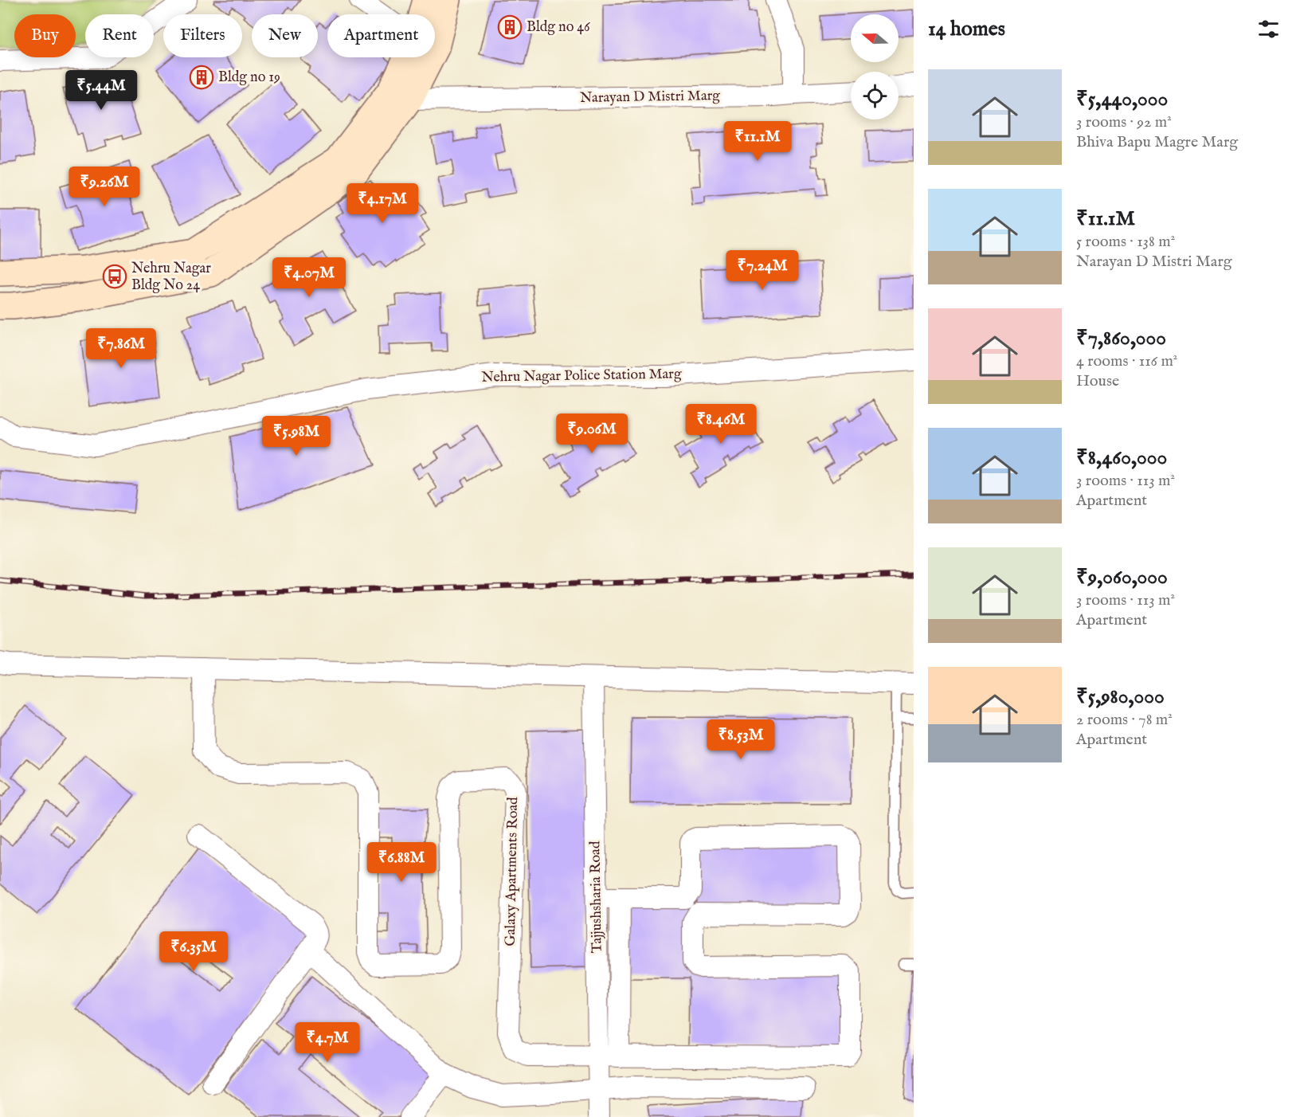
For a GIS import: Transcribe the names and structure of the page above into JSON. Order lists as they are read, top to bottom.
{
  "streets": {
    "street": [
      "Narayan D Mistri Marg",
      "Nehru Nagar Police Station Marg",
      "Galaxy Apartments Road",
      "Tajjushsharia Road"
    ]
  },
  "crossings": [
    ["Galaxy Apartments Road", "Tajjushsharia Road"]
  ],
  "places": {
    "building": ["Bldg no 46", "Bldg no 19"],
    "bus stop": ["Nehru Nagar Bldg No 24"]
  },
  "north": "left",
  "page": {
    "heading": "14 homes",
    "chip": [
      "Buy",
      "Rent",
      "Filters",
      "New",
      "Apartment"
    ],
    "list": [
      {
        "name": "₹5,440,000",
        "note": "3 rooms · 92 m² · Bhiva Bapu Magre Marg"
      },
      {
        "name": "₹11.1M",
        "note": "5 rooms · 138 m² · Narayan D Mistri Marg"
      },
      {
        "name": "₹7,860,000",
        "note": "4 rooms · 116 m² · House"
      },
      {
        "name": "₹8,460,000",
        "note": "3 rooms · 113 m² · Apartment"
      },
      {
        "name": "₹9,060,000",
        "note": "3 rooms · 113 m² · Apartment"
      },
      {
        "name": "₹5,980,000",
        "note": "2 rooms · 78 m² · Apartment"
      }
    ],
    "price": [
      "₹5.44M",
      "₹11.1M",
      "₹9.26M",
      "₹4.17M",
      "₹7.24M",
      "₹4.07M",
      "₹7.86M",
      "₹8.46M",
      "₹9.06M",
      "₹5.98M",
      "₹8.53M",
      "₹6.88M",
      "₹6.35M",
      "₹4.7M"
    ]
  }
}
